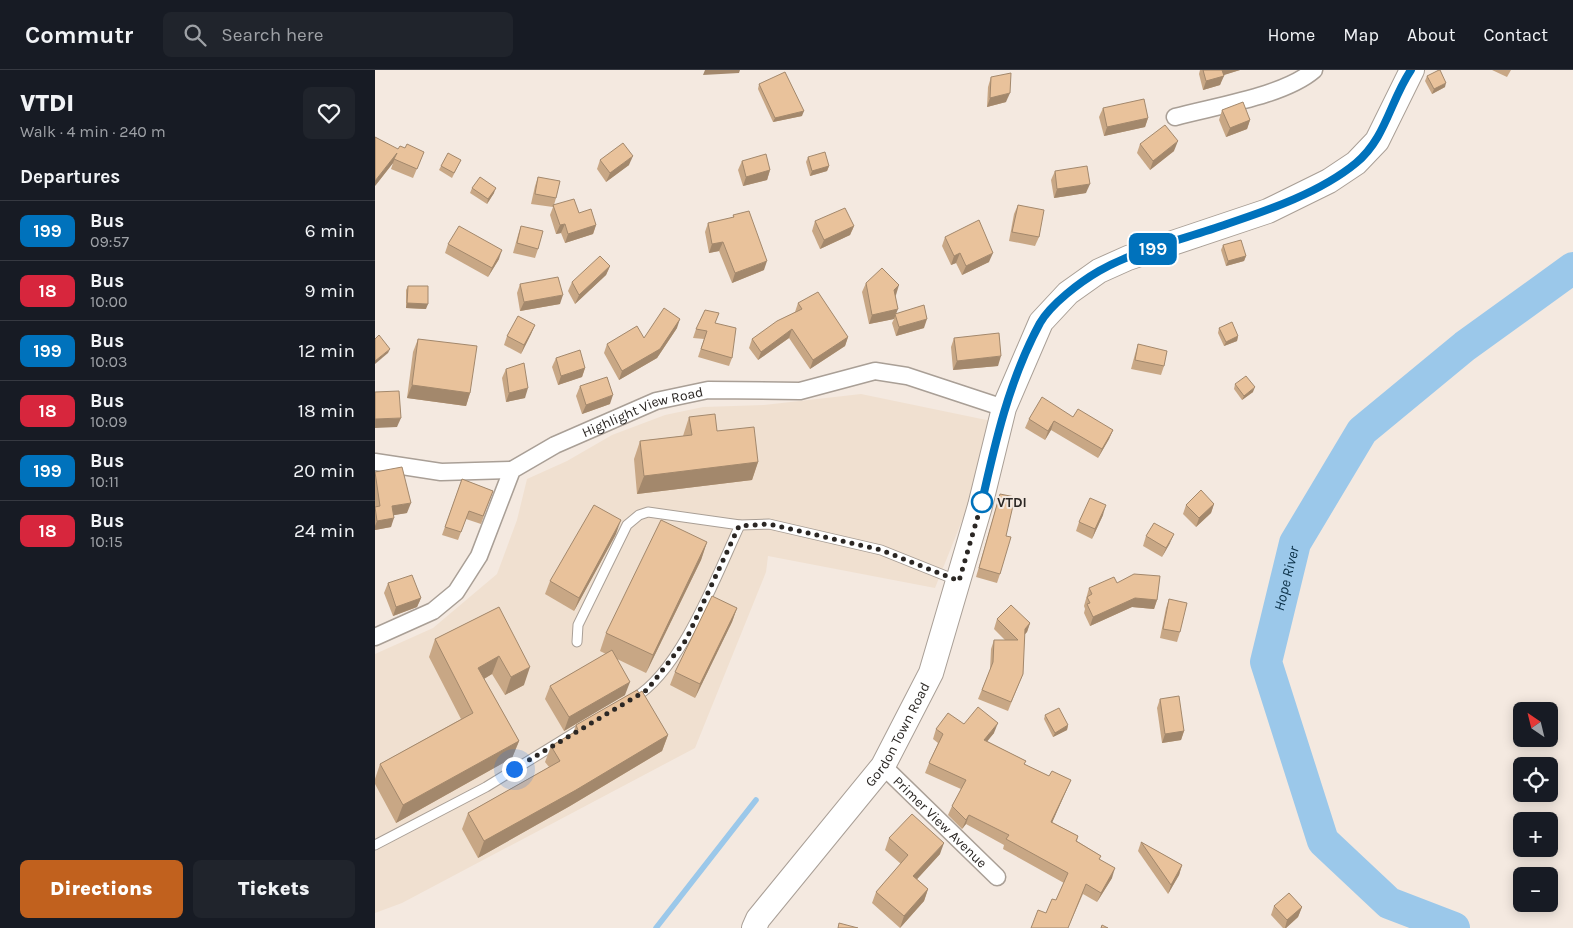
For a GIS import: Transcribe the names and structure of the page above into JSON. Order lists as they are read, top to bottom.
{
  "streets": {
    "main road": ["Gordon Town Road"],
    "street": ["Highlight View Road", "Primer View Avenue"]
  },
  "crossings": [
    ["Highlight View Road", "Gordon Town Road"],
    ["Gordon Town Road", "Primer View Avenue"]
  ],
  "water": ["Hope River"],
  "places": ["VTDI"],
  "lines": ["bus line 199"],
  "north": "top left",
  "page": {
    "header": "Commutr",
    "search": "Search here",
    "nav": [
      "Home",
      "Map",
      "About",
      "Contact"
    ],
    "heading": [
      ["VTDI", "Walk · 4 min · 240 m"],
      "Departures"
    ],
    "on_map": "199",
    "list": [
      {
        "mark": "199",
        "name": "Bus",
        "note": "09:57",
        "value": "6 min"
      },
      {
        "mark": "18",
        "name": "Bus",
        "note": "10:00",
        "value": "9 min"
      },
      {
        "mark": "199",
        "name": "Bus",
        "note": "10:03",
        "value": "12 min"
      },
      {
        "mark": "18",
        "name": "Bus",
        "note": "10:09",
        "value": "18 min"
      },
      {
        "mark": "199",
        "name": "Bus",
        "note": "10:11",
        "value": "20 min"
      },
      {
        "mark": "18",
        "name": "Bus",
        "note": "10:15",
        "value": "24 min"
      }
    ],
    "map_buttons": ["+", "−"],
    "buttons": ["Directions", "Tickets"]
  }
}
